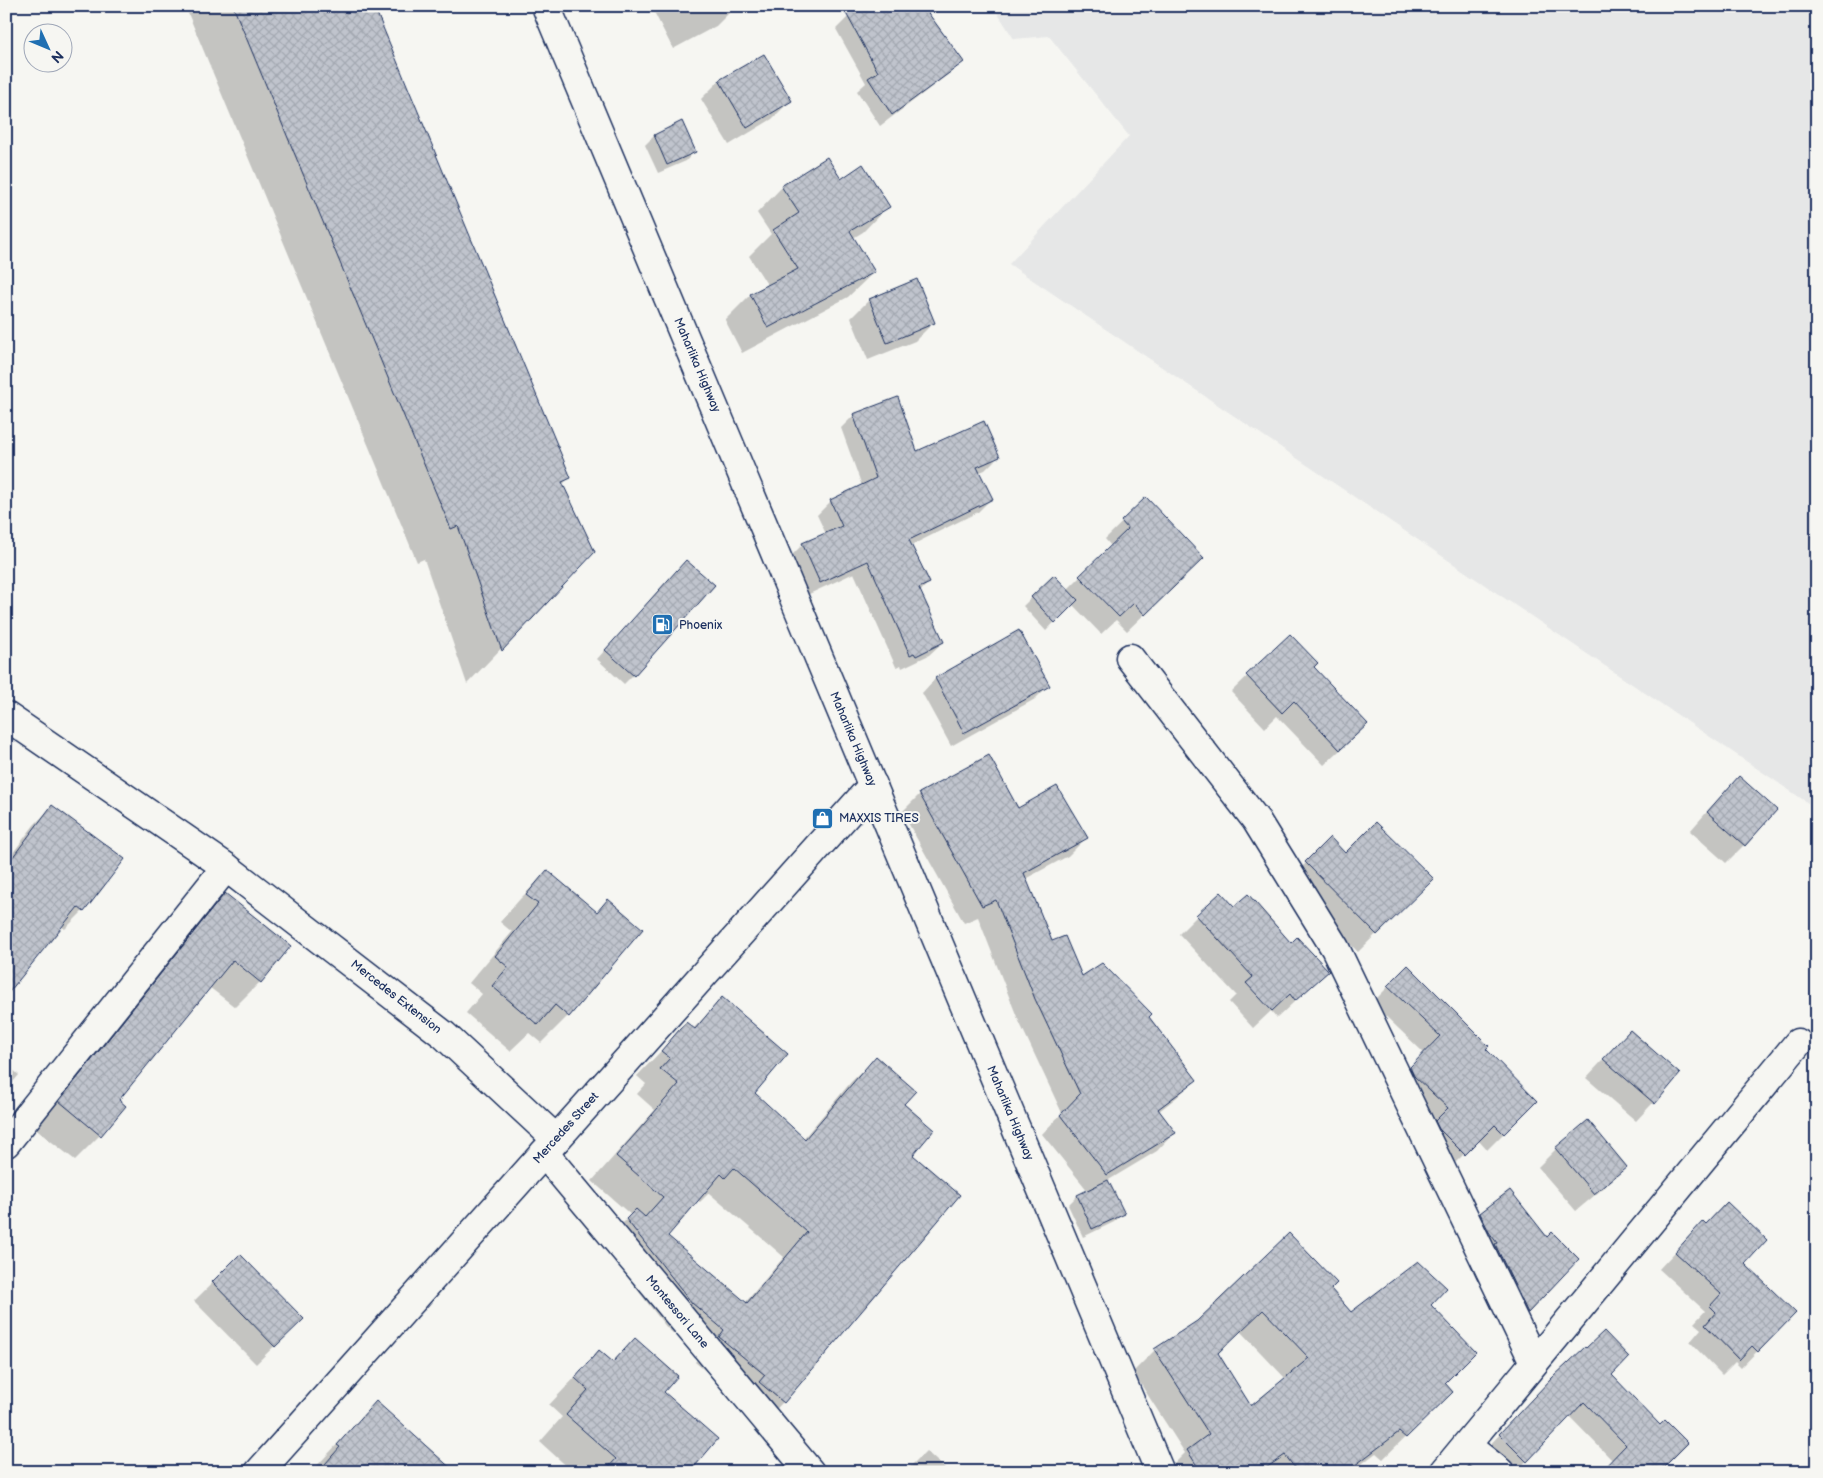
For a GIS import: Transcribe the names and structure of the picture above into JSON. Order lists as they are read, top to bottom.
{
  "streets": {
    "main road": [
      "Maharlika Highway",
      "Mercedes Extension",
      "Mercedes Street",
      "Montessori Lane"
    ]
  },
  "crossings": [
    ["Maharlika Highway", "Mercedes Street"],
    ["Mercedes Extension", "Mercedes Street"],
    ["Mercedes Extension", "Montessori Lane"],
    ["Mercedes Street", "Montessori Lane"]
  ],
  "places": {
    "fuel station": ["Phoenix"],
    "shop": ["MAXXIS TIRES"]
  },
  "north": "bottom right"
}
